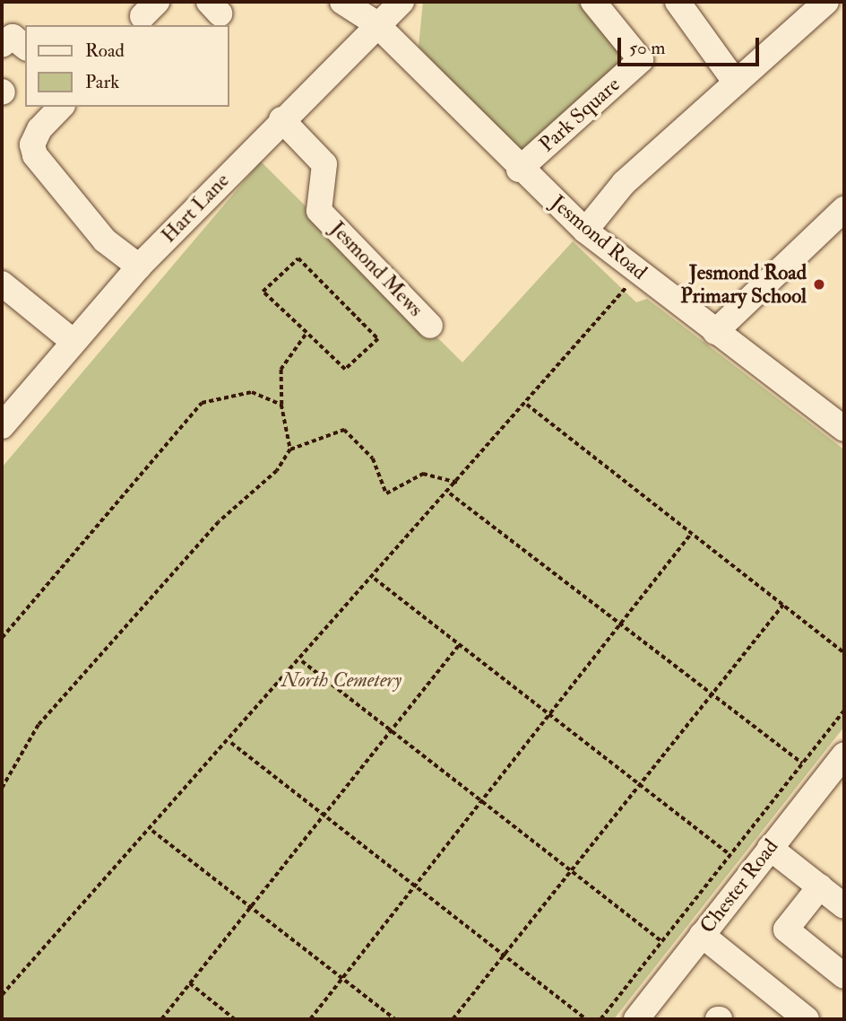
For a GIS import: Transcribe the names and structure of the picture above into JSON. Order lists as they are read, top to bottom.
{
  "streets": {
    "street": [
      "Park Square",
      "Hart Lane",
      "Jesmond Road",
      "Jesmond Mews",
      "Chester Road"
    ]
  },
  "crossings": [
    ["Park Square", "Jesmond Road"],
    ["Hart Lane", "Jesmond Road"],
    ["Hart Lane", "Jesmond Mews"]
  ],
  "parks": ["North Cemetery"],
  "places": ["Jesmond Road Primary School"],
  "legend": ["Road", "Park"],
  "scale_bar": "50 m"
}
